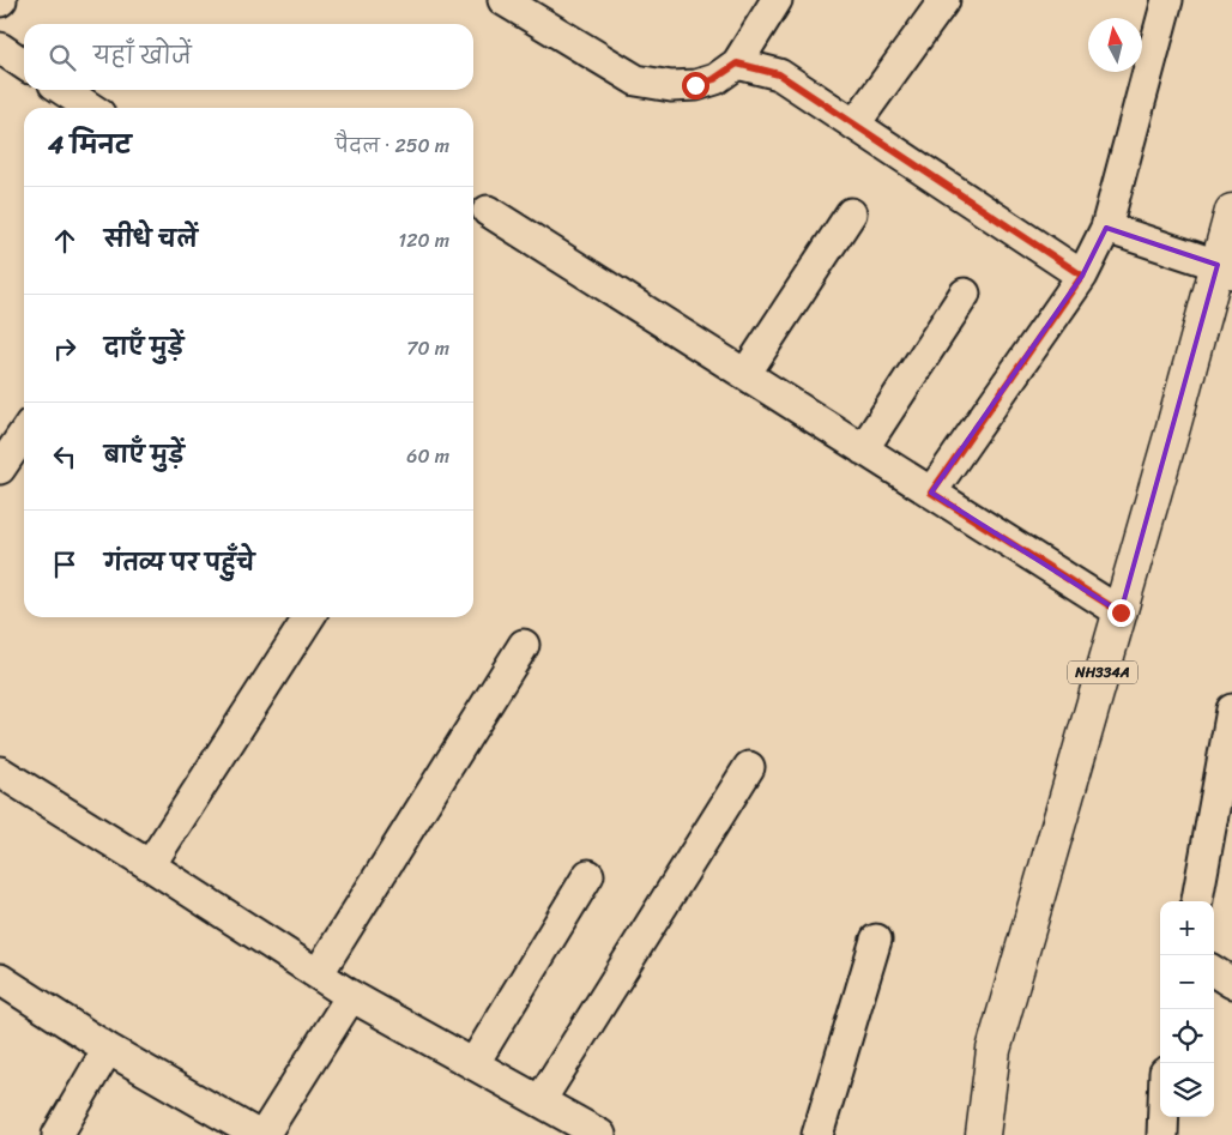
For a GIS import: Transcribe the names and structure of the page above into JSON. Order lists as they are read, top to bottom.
{
  "streets": {
    "highway": ["NH334A"]
  },
  "north": "top",
  "page": {
    "search": "यहाँ खोजें",
    "heading": ["4 मिनट", "पैदल · 250 m"],
    "list": [
      ["सीधे चलें", "120 m"],
      ["दाएँ मुड़ें", "70 m"],
      ["बाएँ मुड़ें", "60 m"],
      "गंतव्य पर पहुँचे"
    ],
    "map_buttons": ["+", "−"]
  }
}
